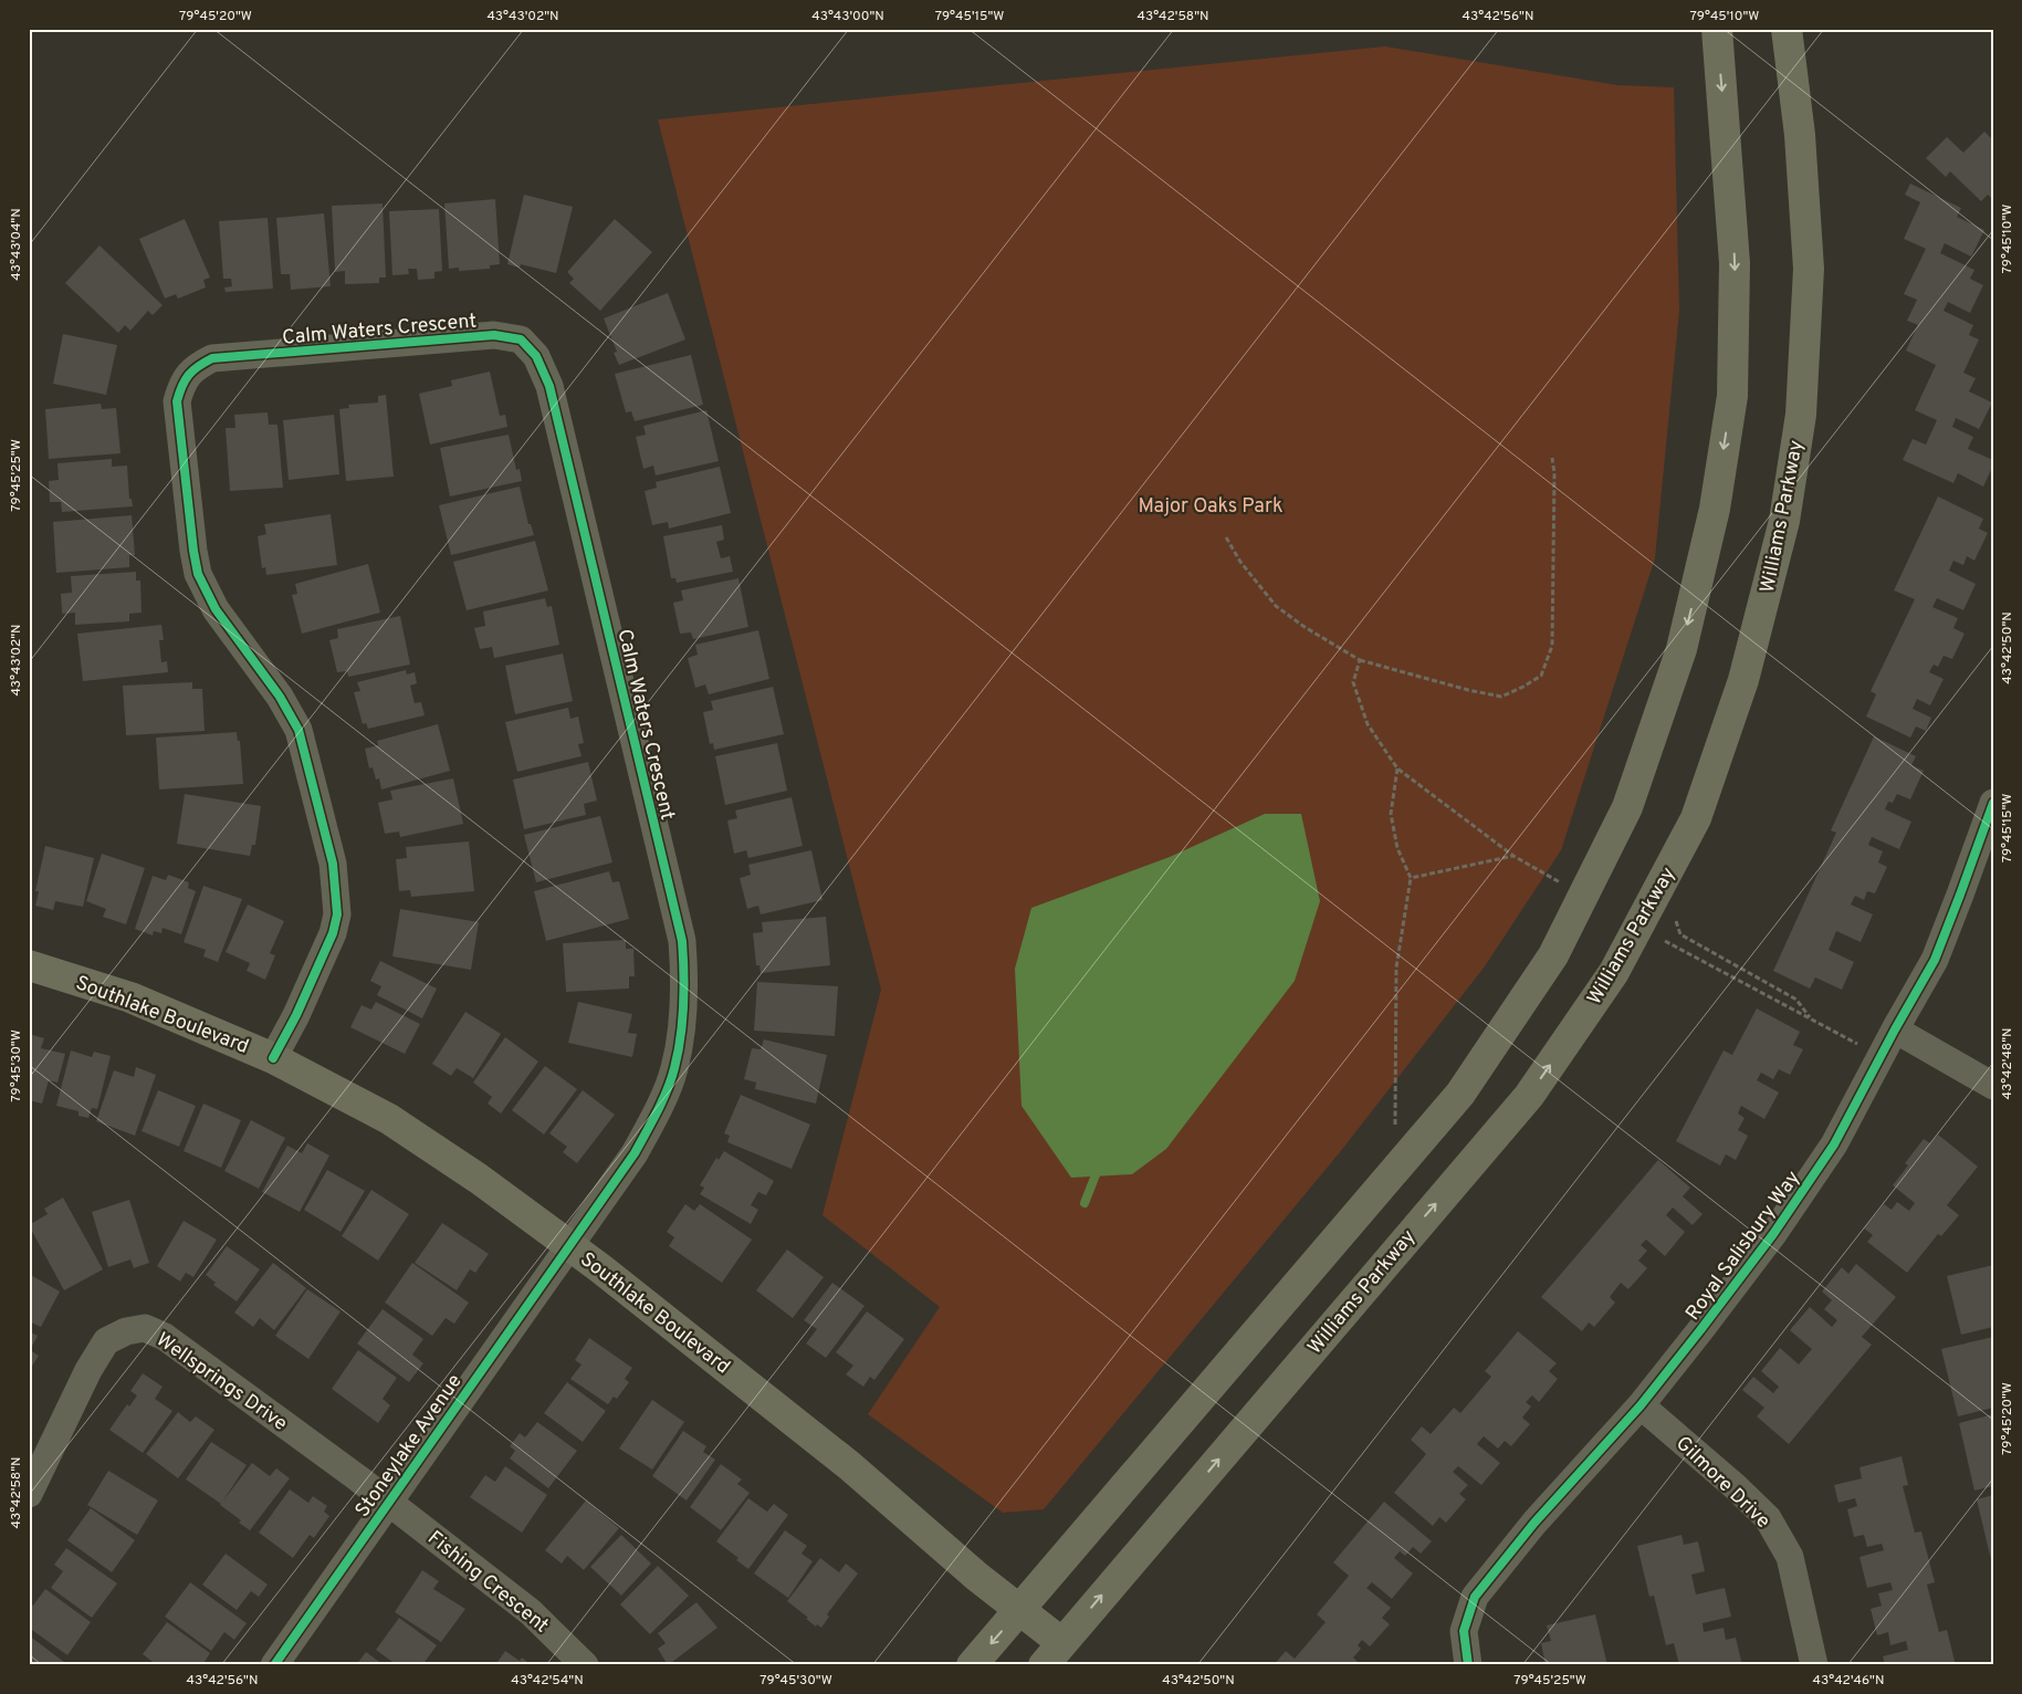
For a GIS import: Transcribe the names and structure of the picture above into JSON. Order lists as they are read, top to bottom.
{
  "streets": {
    "main road": ["Williams Parkway", "Southlake Boulevard"],
    "street": [
      "Calm Waters Crescent",
      "Royal Salisbury Way",
      "Wellsprings Drive",
      "Stoneylake Avenue",
      "Gilmore Drive",
      "Fishing Crescent"
    ]
  },
  "crossings": [
    ["Calm Waters Crescent", "Southlake Boulevard"],
    ["Calm Waters Crescent", "Stoneylake Avenue"],
    ["Williams Parkway", "Southlake Boulevard"],
    ["Southlake Boulevard", "Stoneylake Avenue"],
    ["Royal Salisbury Way", "Gilmore Drive"],
    ["Wellsprings Drive", "Stoneylake Avenue"],
    ["Wellsprings Drive", "Fishing Crescent"],
    ["Stoneylake Avenue", "Fishing Crescent"]
  ],
  "parks": ["Major Oaks Park"],
  "coordinates": [
    "79°45'20\"W",
    "43°43'02\"N",
    "43°43'00\"N",
    "79°45'15\"W",
    "43°42'58\"N",
    "43°42'56\"N",
    "79°45'10\"W",
    "43°43'04\"N",
    "79°45'25\"W",
    "43°42'50\"N",
    "43°42'48\"N",
    "79°45'30\"W",
    "43°42'54\"N",
    "43°42'46\"N"
  ]
}
